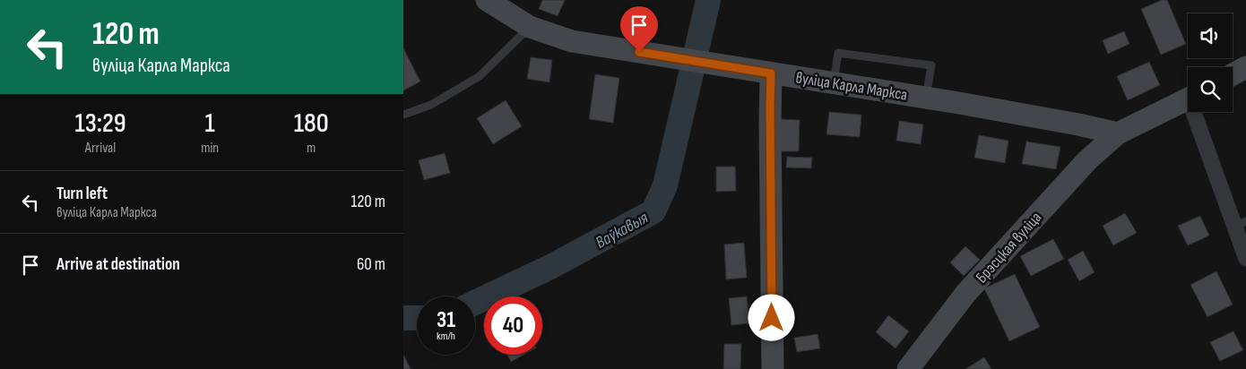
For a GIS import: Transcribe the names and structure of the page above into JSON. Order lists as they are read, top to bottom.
{
  "streets": {
    "street": ["вуліца Карла Маркса", "Брэсцкая вуліца"]
  },
  "crossings": [
    ["вуліца Карла Маркса", "Брэсцкая вуліца"]
  ],
  "water": ["Ваўкавыя"],
  "page": {
    "turn": ["120 m", "вуліца Карла Маркса"],
    "eta": [
      "13:29",
      "Arrival",
      "1",
      "min",
      "180",
      "m"
    ],
    "list": [
      {
        "name": "Turn left",
        "note": "вуліца Карла Маркса",
        "value": "120 m"
      },
      {
        "name": "Arrive at destination",
        "value": "60 m"
      }
    ],
    "speed": "31 km/h",
    "limit": "40"
  }
}
